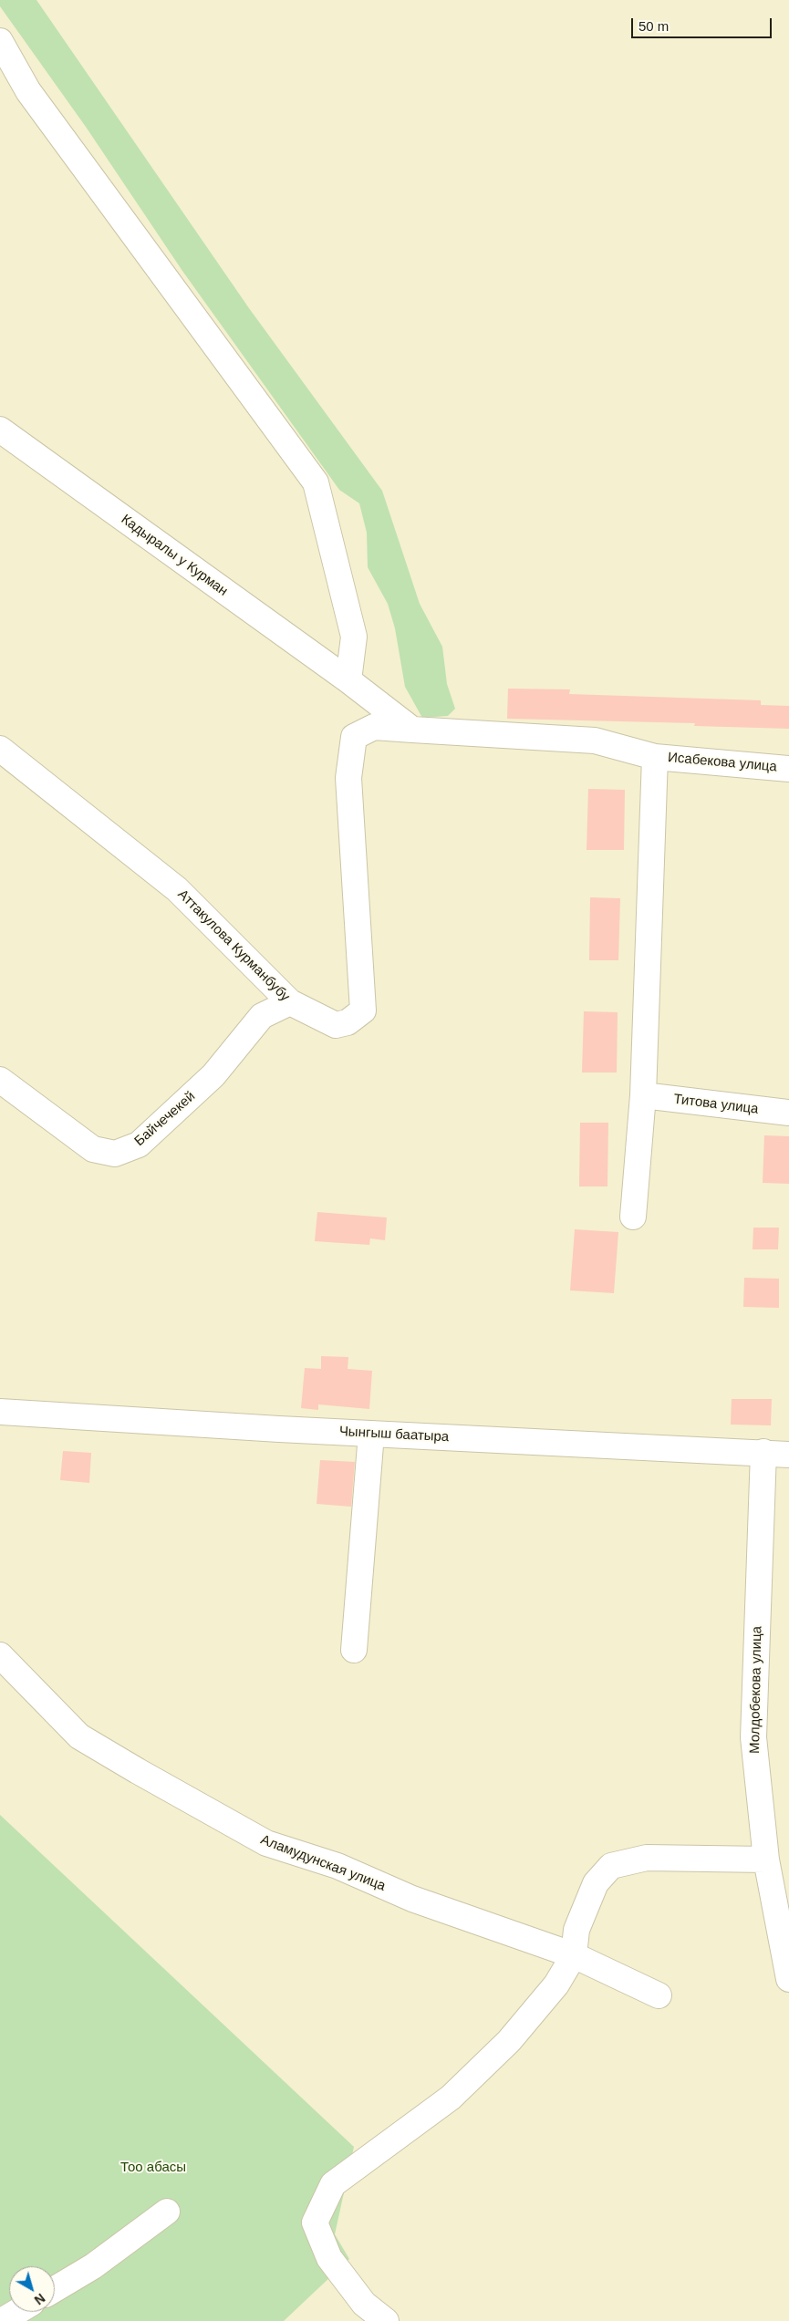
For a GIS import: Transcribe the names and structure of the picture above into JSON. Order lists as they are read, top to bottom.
{
  "streets": {
    "street": [
      "Кадыралы у Курман",
      "Исабекова улица",
      "Аттакулова Курманбубу",
      "Титова улица",
      "Байчечекей",
      "Чынгыш баатыра",
      "Молдобекова улица",
      "Аламудунская улица"
    ]
  },
  "crossings": [
    ["Кадыралы у Курман", "Исабекова улица"],
    ["Кадыралы у Курман", "Аттакулова Курманбубу"],
    ["Исабекова улица", "Аттакулова Курманбубу"],
    ["Аттакулова Курманбубу", "Байчечекей"],
    ["Чынгыш баатыра", "Молдобекова улица"]
  ],
  "parks": ["Тоо абасы"],
  "scale_bar": "50 m",
  "north": "bottom right"
}
